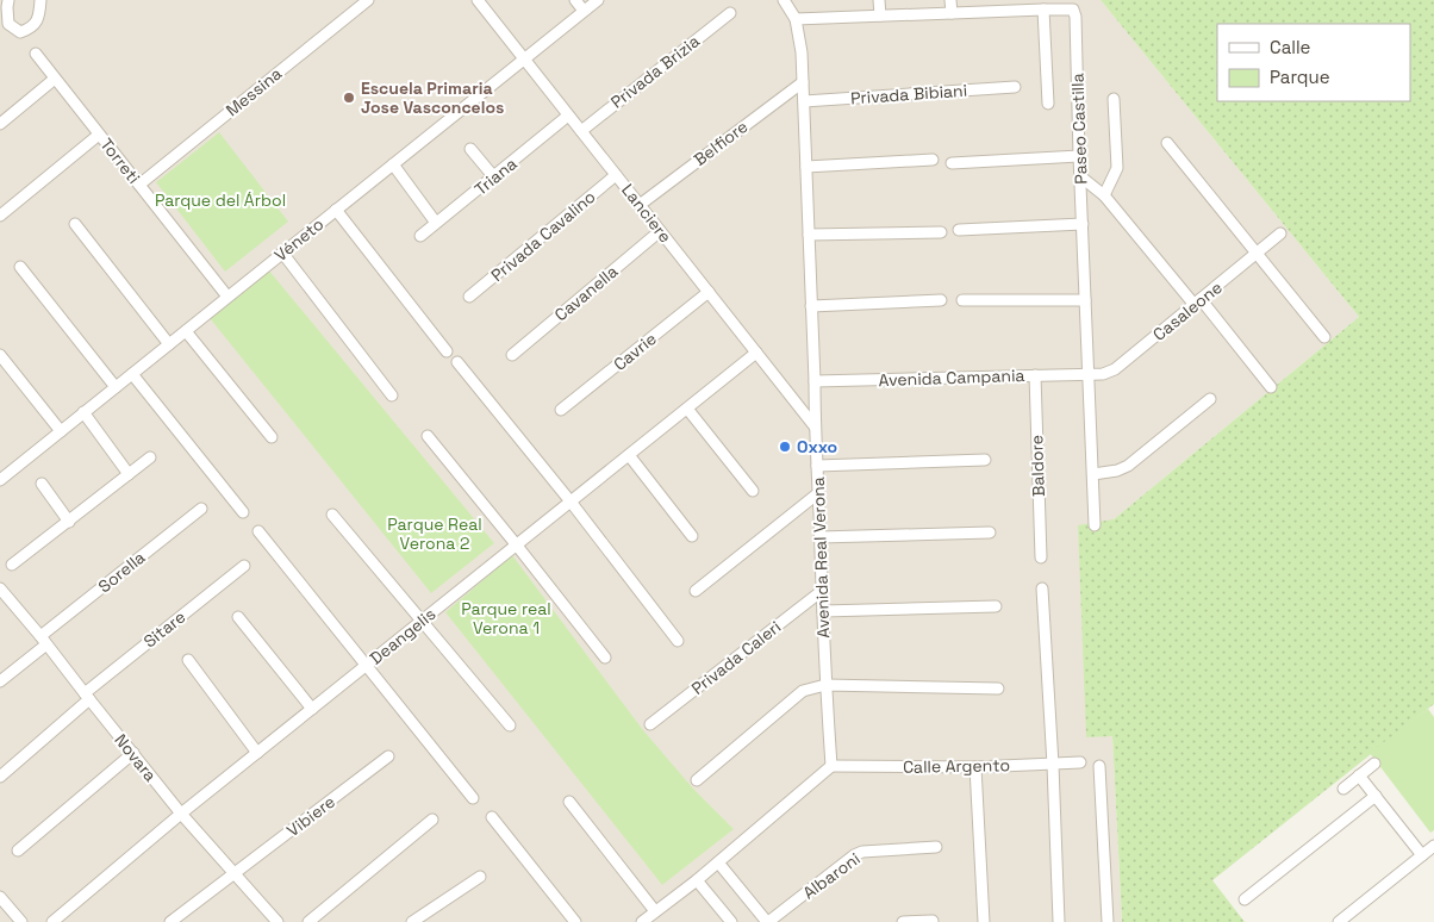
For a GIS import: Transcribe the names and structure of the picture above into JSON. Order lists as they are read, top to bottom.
{
  "streets": {
    "street": [
      "Privada Brizia",
      "Messina",
      "Privada Bibiani",
      "Paseo Castilla",
      "Belfiore",
      "Torreti",
      "Triana",
      "Lanciere",
      "Privada Cavalino",
      "Véneto",
      "Cavanella",
      "Casaleone",
      "Cavrie",
      "Avenida Campania",
      "Baldore",
      "Avenida Real Verona",
      "Sorella",
      "Sitare",
      "Deangelis",
      "Privada Caleri",
      "Novara",
      "Calle Argento",
      "Vibiere",
      "Albaroni"
    ]
  },
  "crossings": [
    ["Privada Brizia", "Lanciere"],
    ["Messina", "Torreti"],
    ["Privada Bibiani", "Avenida Real Verona"],
    ["Paseo Castilla", "Casaleone"],
    ["Paseo Castilla", "Avenida Campania"],
    ["Paseo Castilla", "Avenida Real Verona"],
    ["Belfiore", "Lanciere"],
    ["Belfiore", "Avenida Real Verona"],
    ["Torreti", "Véneto"],
    ["Triana", "Lanciere"],
    ["Lanciere", "Privada Cavalino"],
    ["Lanciere", "Véneto"],
    ["Lanciere", "Cavanella"],
    ["Lanciere", "Cavrie"],
    ["Lanciere", "Avenida Real Verona"],
    ["Lanciere", "Deangelis"],
    ["Casaleone", "Avenida Campania"],
    ["Avenida Campania", "Baldore"],
    ["Avenida Campania", "Avenida Real Verona"],
    ["Avenida Real Verona", "Privada Caleri"],
    ["Avenida Real Verona", "Calle Argento"],
    ["Sorella", "Novara"],
    ["Sitare", "Novara"],
    ["Deangelis", "Novara"],
    ["Novara", "Vibiere"]
  ],
  "parks": ["Parque del Árbol", "Parque Real Verona 2", "Parque real Verona 1"],
  "places": ["Escuela Primaria Jose Vasconcelos", "Oxxo"],
  "legend": ["Calle", "Parque"]
}
